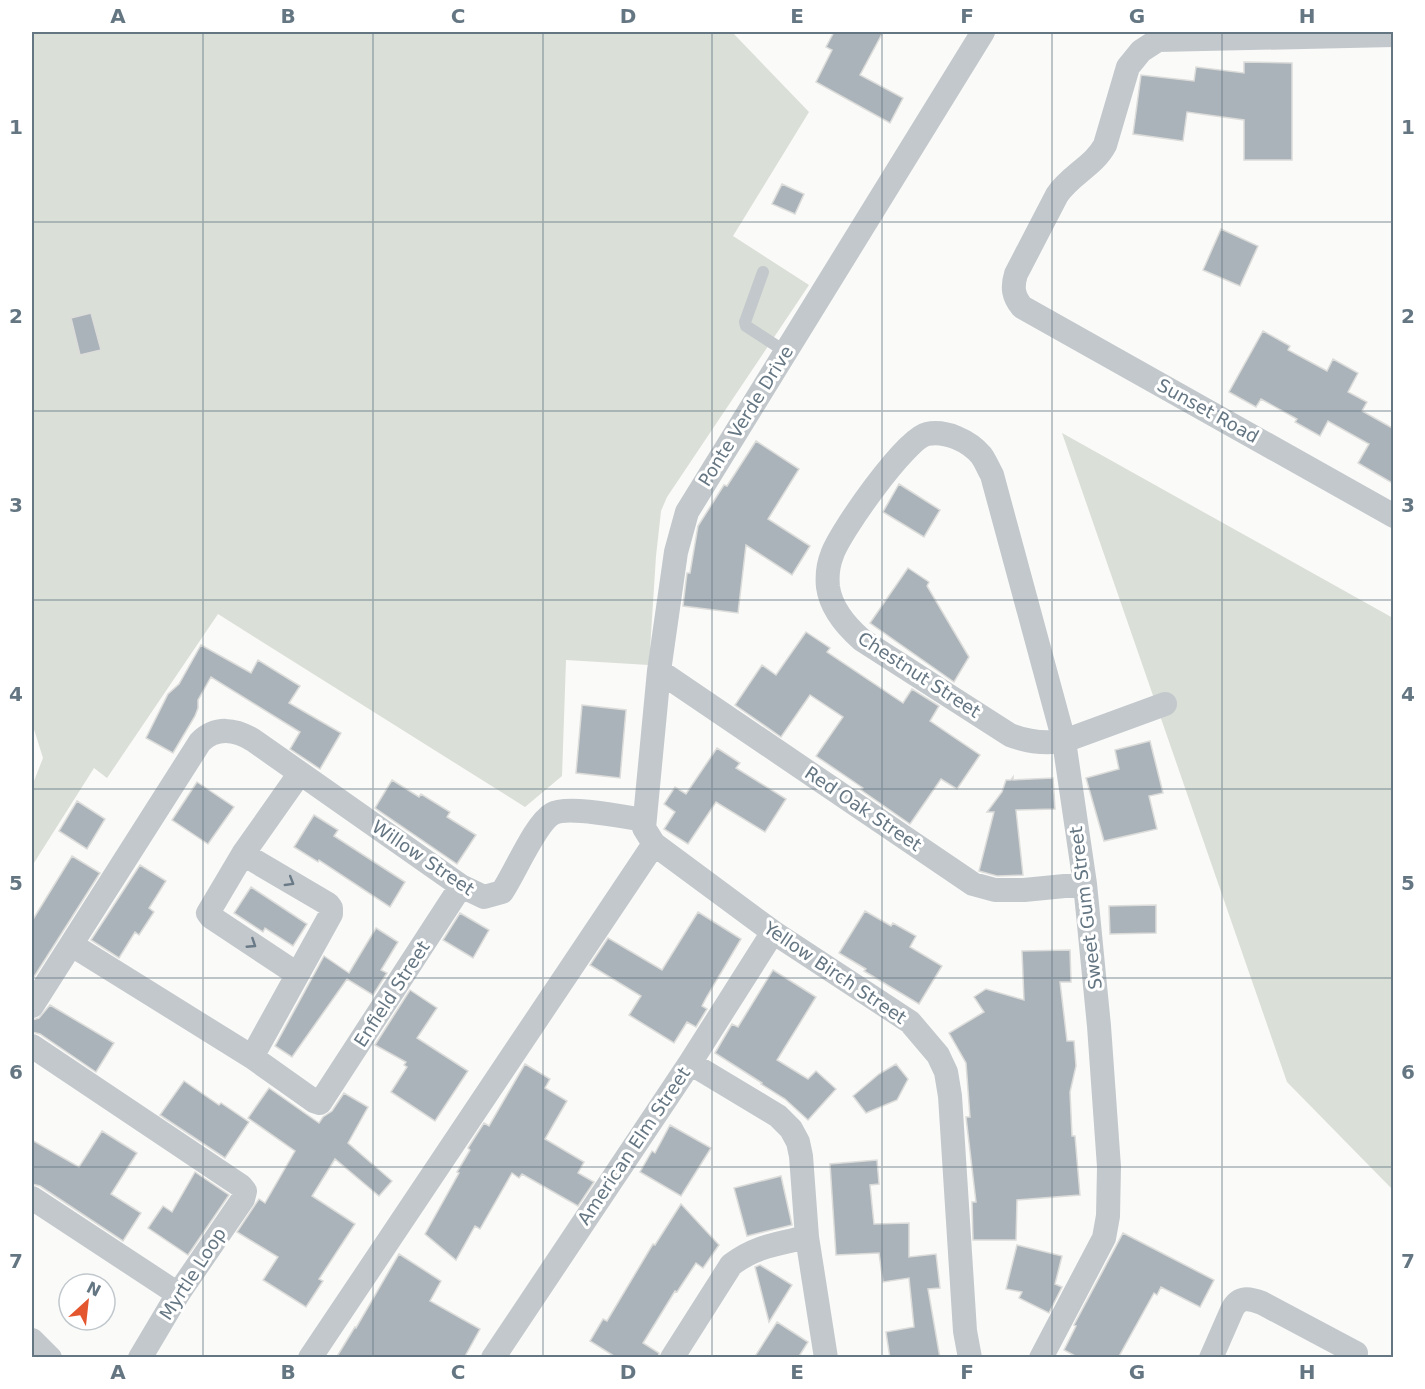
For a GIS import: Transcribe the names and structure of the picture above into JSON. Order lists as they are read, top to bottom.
{
  "streets": {
    "street": [
      "Sunset Road",
      "Ponte Verde Drive",
      "Chestnut Street",
      "Red Oak Street",
      "Willow Street",
      "Sweet Gum Street",
      "Yellow Birch Street",
      "Enfield Street",
      "American Elm Street",
      "Myrtle Loop"
    ]
  },
  "crossings": [
    ["Ponte Verde Drive", "Red Oak Street"],
    ["Ponte Verde Drive", "Willow Street"],
    ["Ponte Verde Drive", "Yellow Birch Street"],
    ["Chestnut Street", "Sweet Gum Street"],
    ["Red Oak Street", "Sweet Gum Street"],
    ["Willow Street", "Enfield Street"],
    ["Yellow Birch Street", "American Elm Street"]
  ],
  "north": "top right",
  "grid": {
    "columns": [
      "A",
      "B",
      "C",
      "D",
      "E",
      "F",
      "G",
      "H"
    ],
    "rows": [
      "1",
      "2",
      "3",
      "4",
      "5",
      "6",
      "7"
    ]
  }
}
